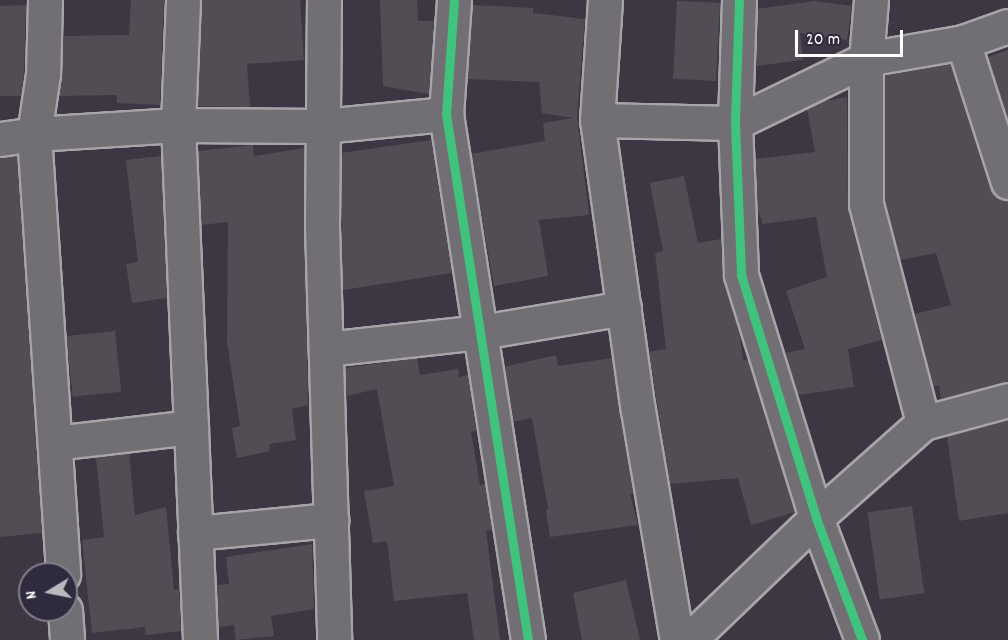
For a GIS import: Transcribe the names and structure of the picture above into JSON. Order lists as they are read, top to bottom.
{
  "scale_bar": "20 m",
  "north": "left"
}
